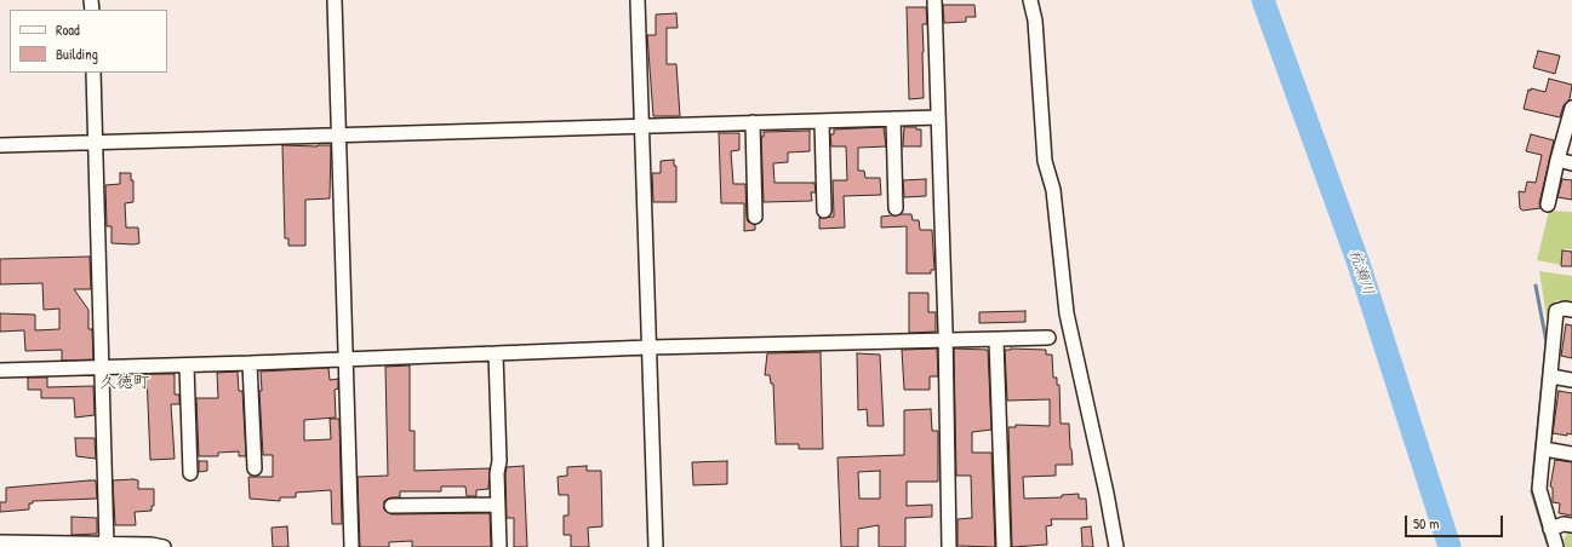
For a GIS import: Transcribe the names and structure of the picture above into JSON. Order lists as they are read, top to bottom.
{
  "districts": ["久徳町"],
  "water": ["杭瀬川"],
  "legend": ["Road", "Building"],
  "scale_bar": "50 m"
}
